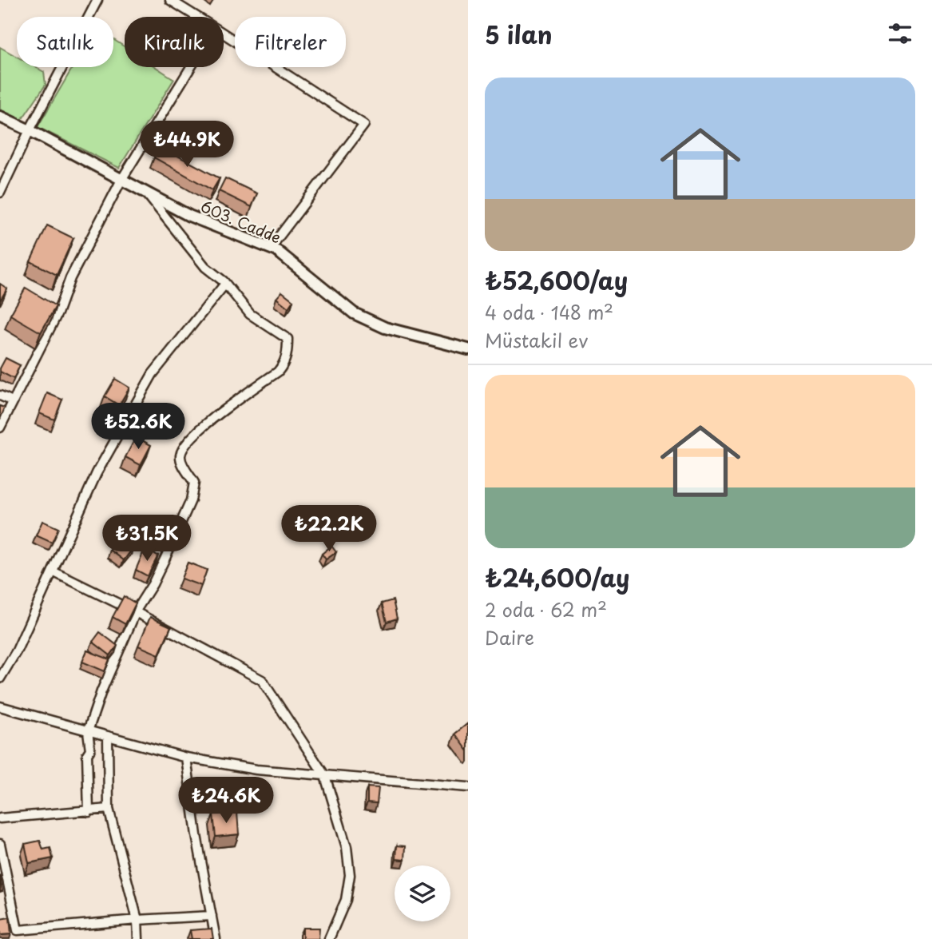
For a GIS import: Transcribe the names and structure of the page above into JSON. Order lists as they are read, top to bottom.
{
  "streets": {
    "street": ["603. Cadde"]
  },
  "page": {
    "heading": "5 ilan",
    "chip": ["Satılık", "Kiralık", "Filtreler"],
    "list": [
      {
        "name": "₺52,600/ay",
        "note": "4 oda · 148 m² · Müstakil ev"
      },
      {
        "name": "₺24,600/ay",
        "note": "2 oda · 62 m² · Daire"
      }
    ],
    "price": [
      "₺44.9K",
      "₺52.6K",
      "₺22.2K",
      "₺31.5K",
      "₺24.6K"
    ]
  }
}
